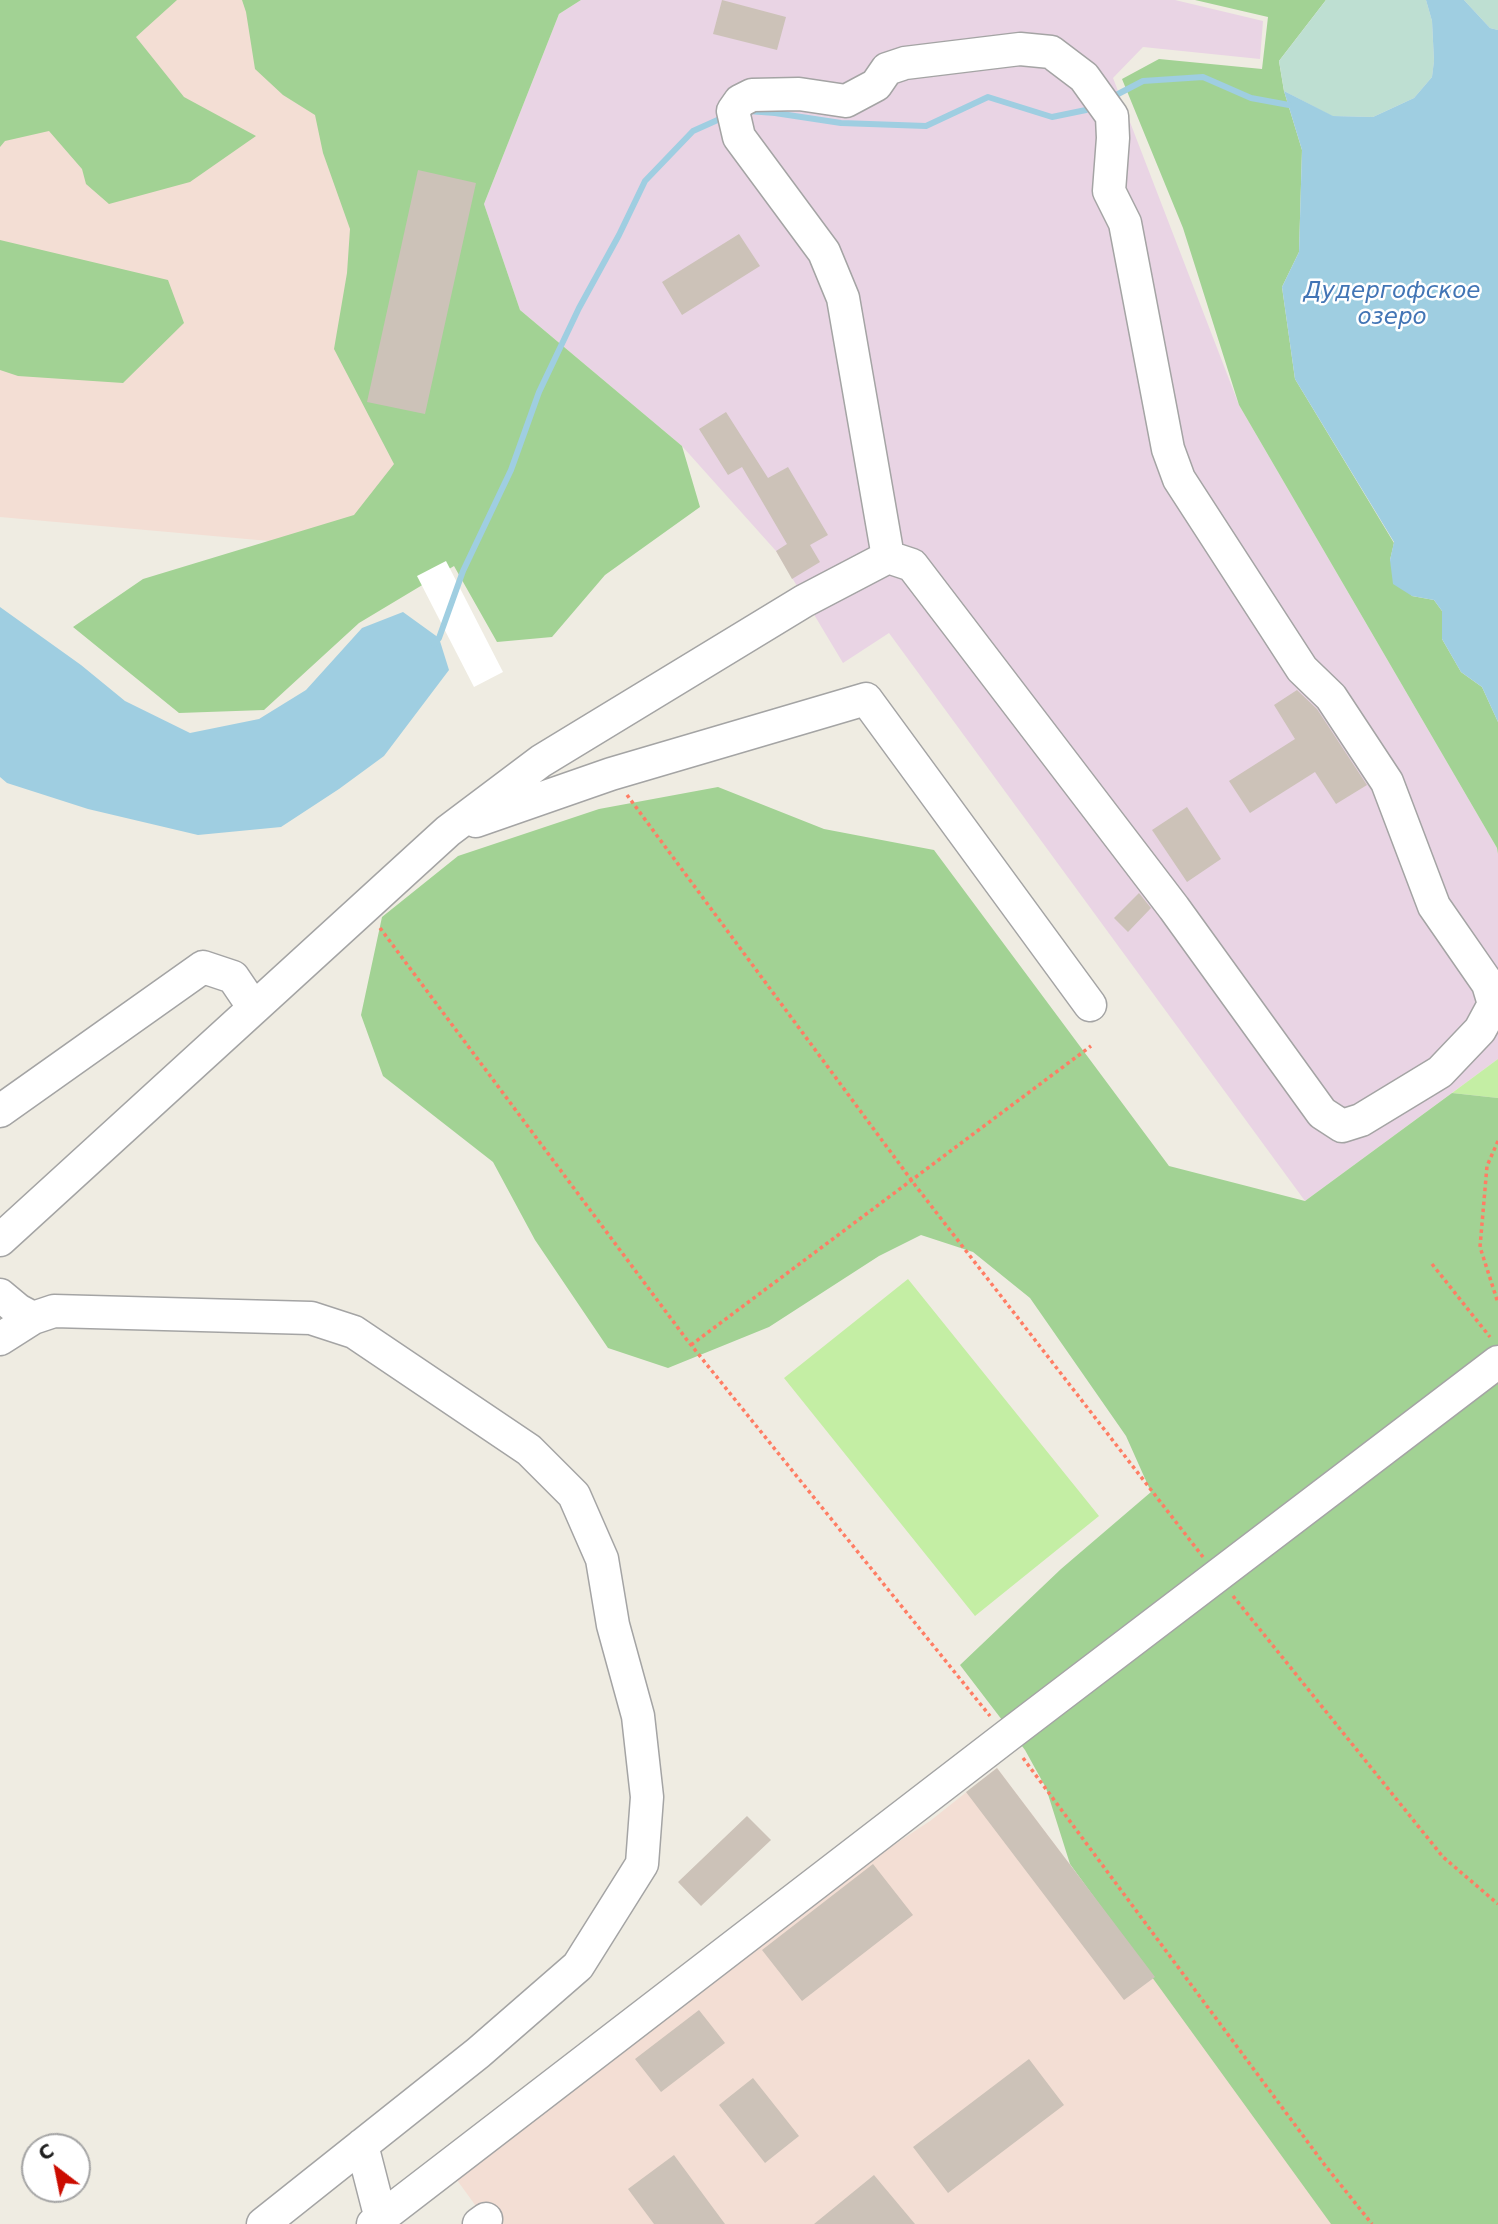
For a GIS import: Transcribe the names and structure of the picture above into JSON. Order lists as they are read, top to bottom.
{
  "water": ["Дудергофское озеро"],
  "north": "top left"
}
